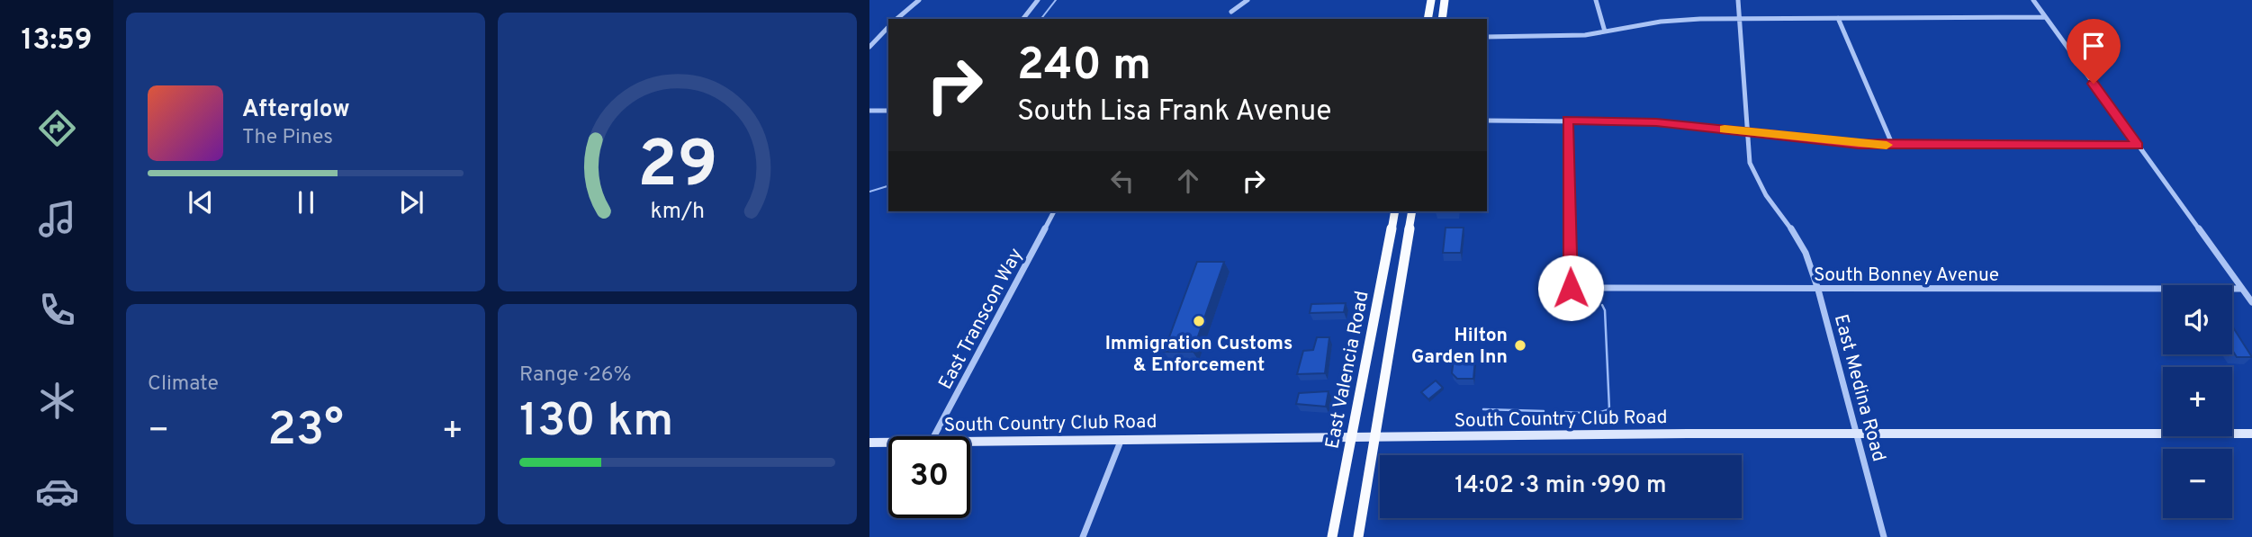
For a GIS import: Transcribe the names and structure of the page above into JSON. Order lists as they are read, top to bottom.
{
  "streets": {
    "main road": ["East Valencia Road"],
    "street": [
      "South Bonney Avenue",
      "East Transcon Way",
      "East Medina Road",
      "South Country Club Road"
    ]
  },
  "crossings": [
    ["South Bonney Avenue", "East Medina Road"],
    ["East Valencia Road", "South Country Club Road"],
    ["East Medina Road", "South Country Club Road"]
  ],
  "places": ["Immigration Customs & Enforcement", "Hilton Garden Inn"],
  "page": {
    "tabs": "13:59",
    "turn": ["240 m", "South Lisa Frank Avenue"],
    "song": ["Afterglow", "The Pines"],
    "map_buttons": ["+", "−"],
    "tile": [
      "Climate",
      ["Range · 26%", "130 km"]
    ],
    "heat": ["−", "23°", "+"],
    "limit": "30",
    "trip": "14:02 · 3 min · 990 m",
    "gauge": ["29", "km/h"]
  }
}
